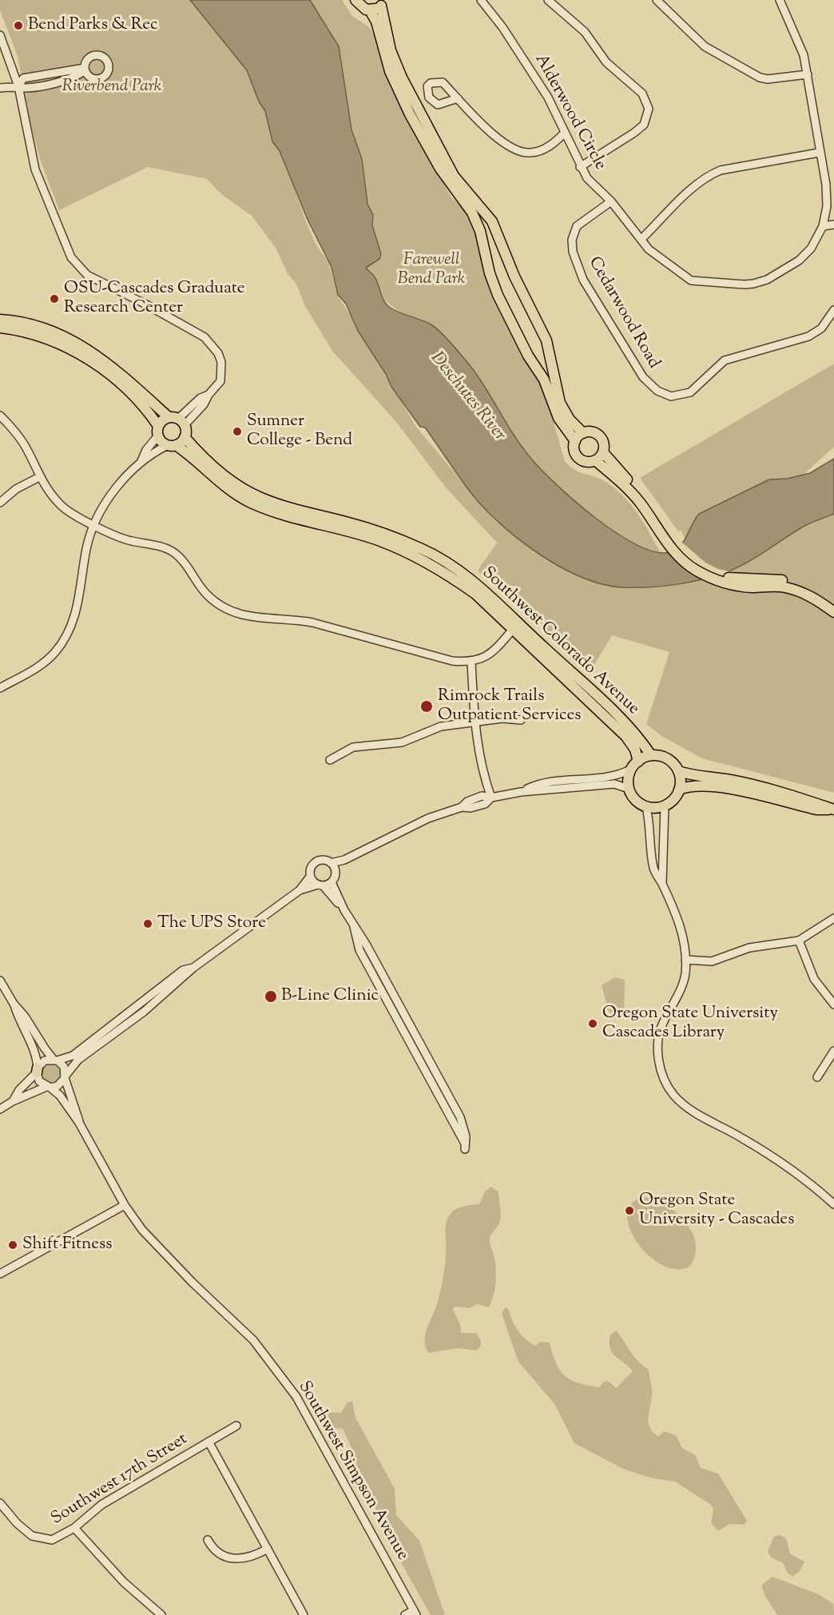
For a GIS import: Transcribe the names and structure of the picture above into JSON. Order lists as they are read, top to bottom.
{
  "streets": {
    "main road": ["Southwest Colorado Avenue"],
    "street": [
      "Alderwood Circle",
      "Cedarwood Road",
      "Southwest Simpson Avenue",
      "Southwest 17th Street"
    ]
  },
  "crossings": [
    ["Alderwood Circle", "Cedarwood Road"]
  ],
  "water": ["Deschutes River"],
  "parks": ["Riverbend Park", "Farewell Bend Park"],
  "places": [
    "Bend Parks & Rec",
    "OSU-Cascades Graduate Research Center",
    "Sumner College - Bend",
    "Rimrock Trails Outpatient Services",
    "The UPS Store",
    "B-Line Clinic",
    "Oregon State University Cascades Library",
    "Oregon State University - Cascades",
    "Shift Fitness"
  ]
}
